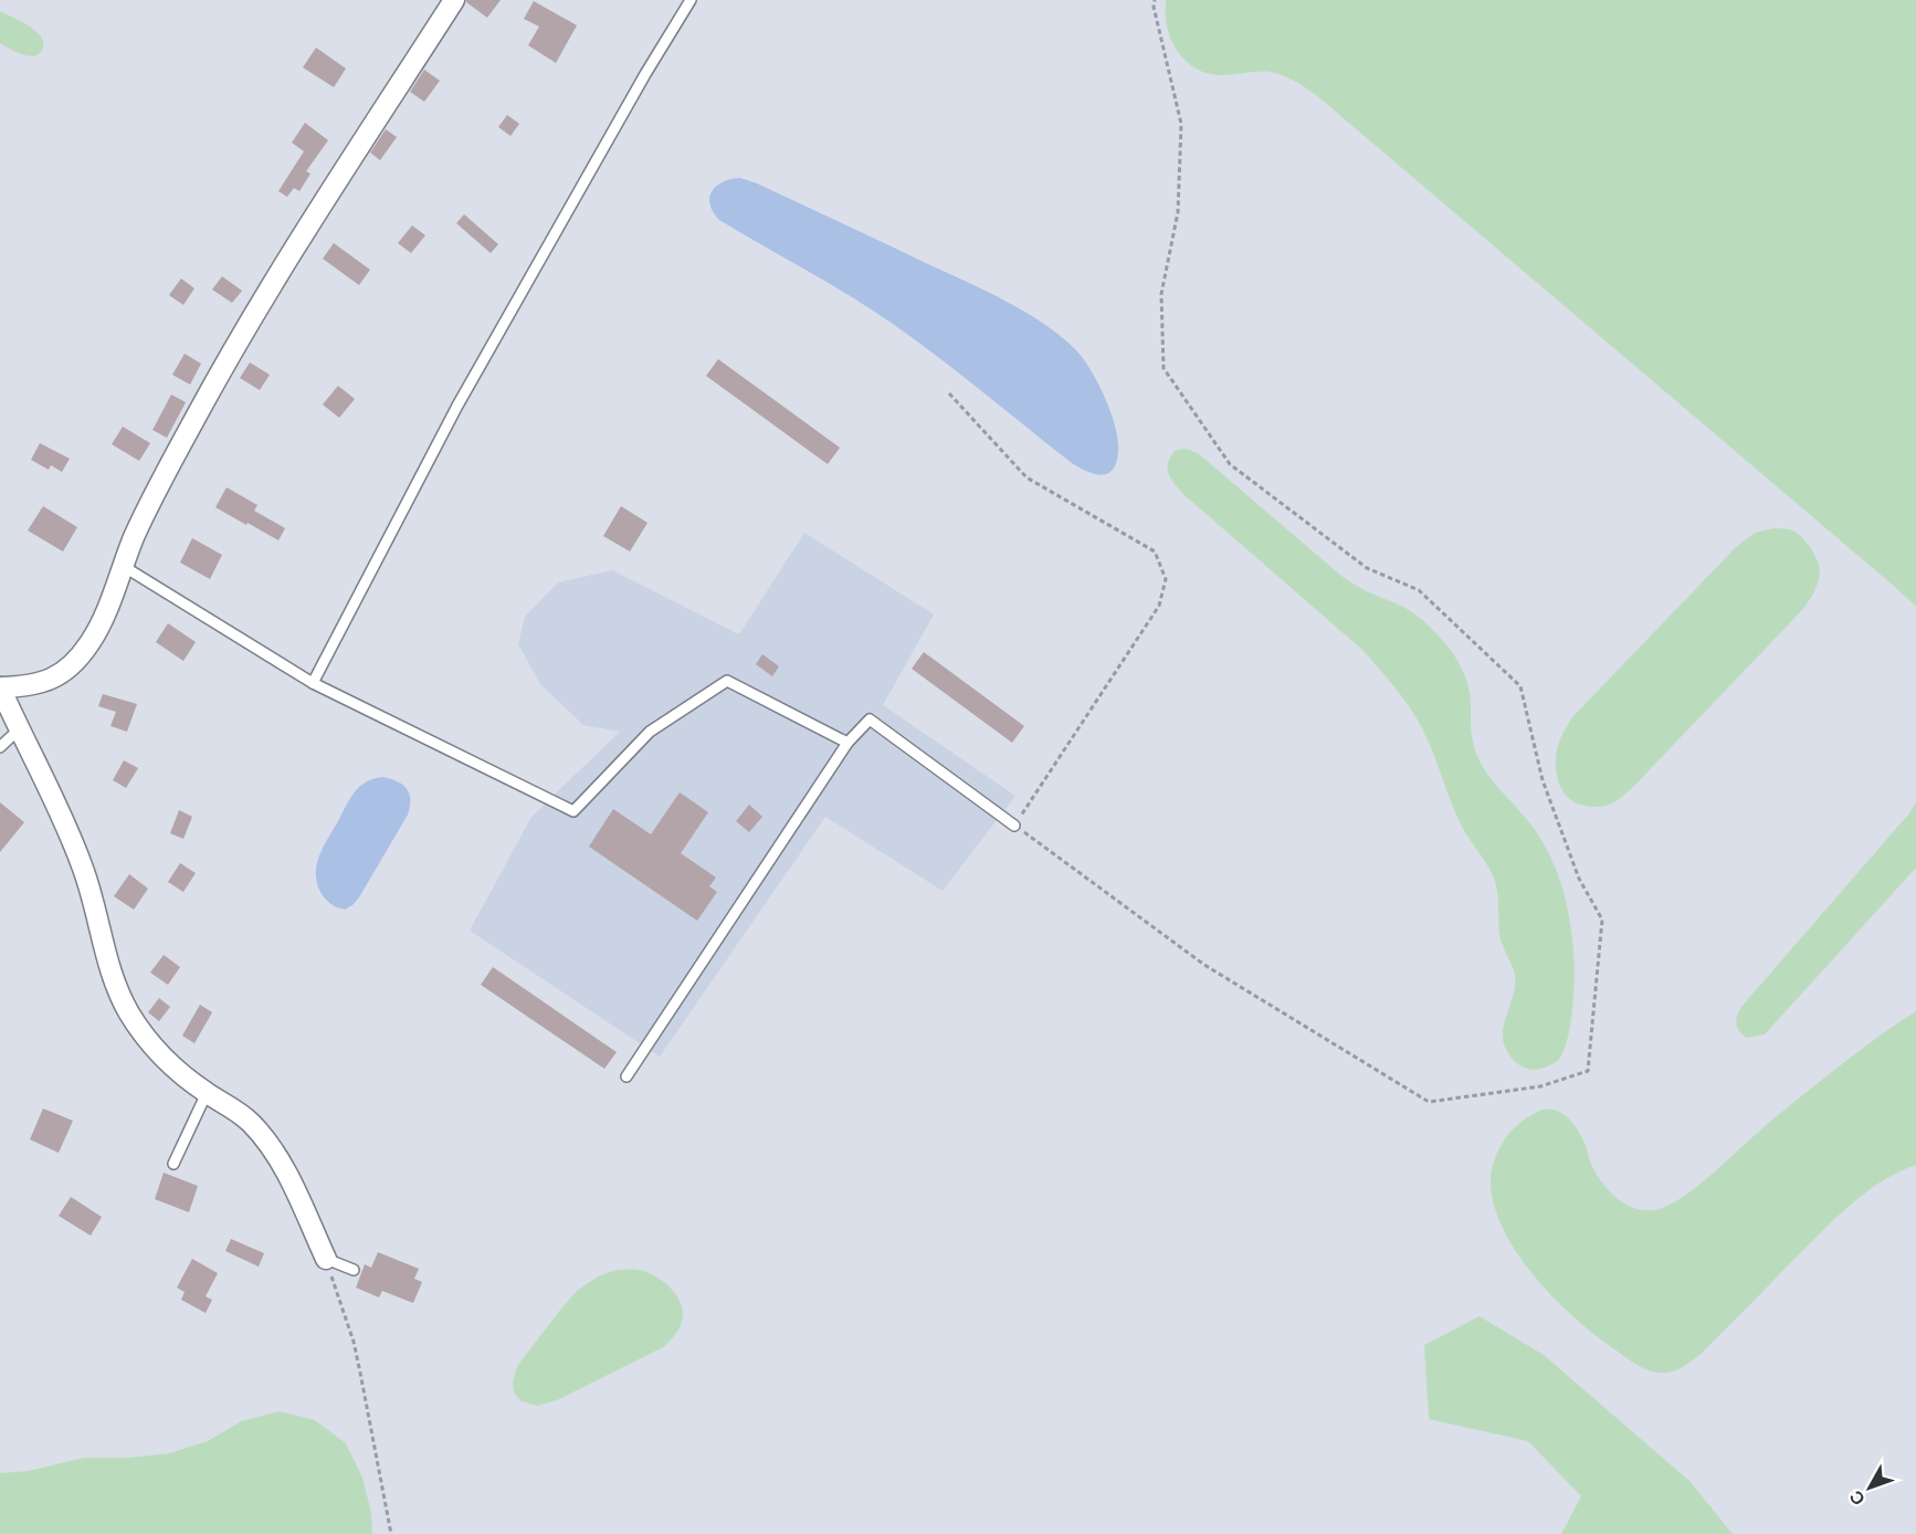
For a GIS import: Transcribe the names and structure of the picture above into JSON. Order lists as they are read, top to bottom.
{
  "north": "bottom left"
}
